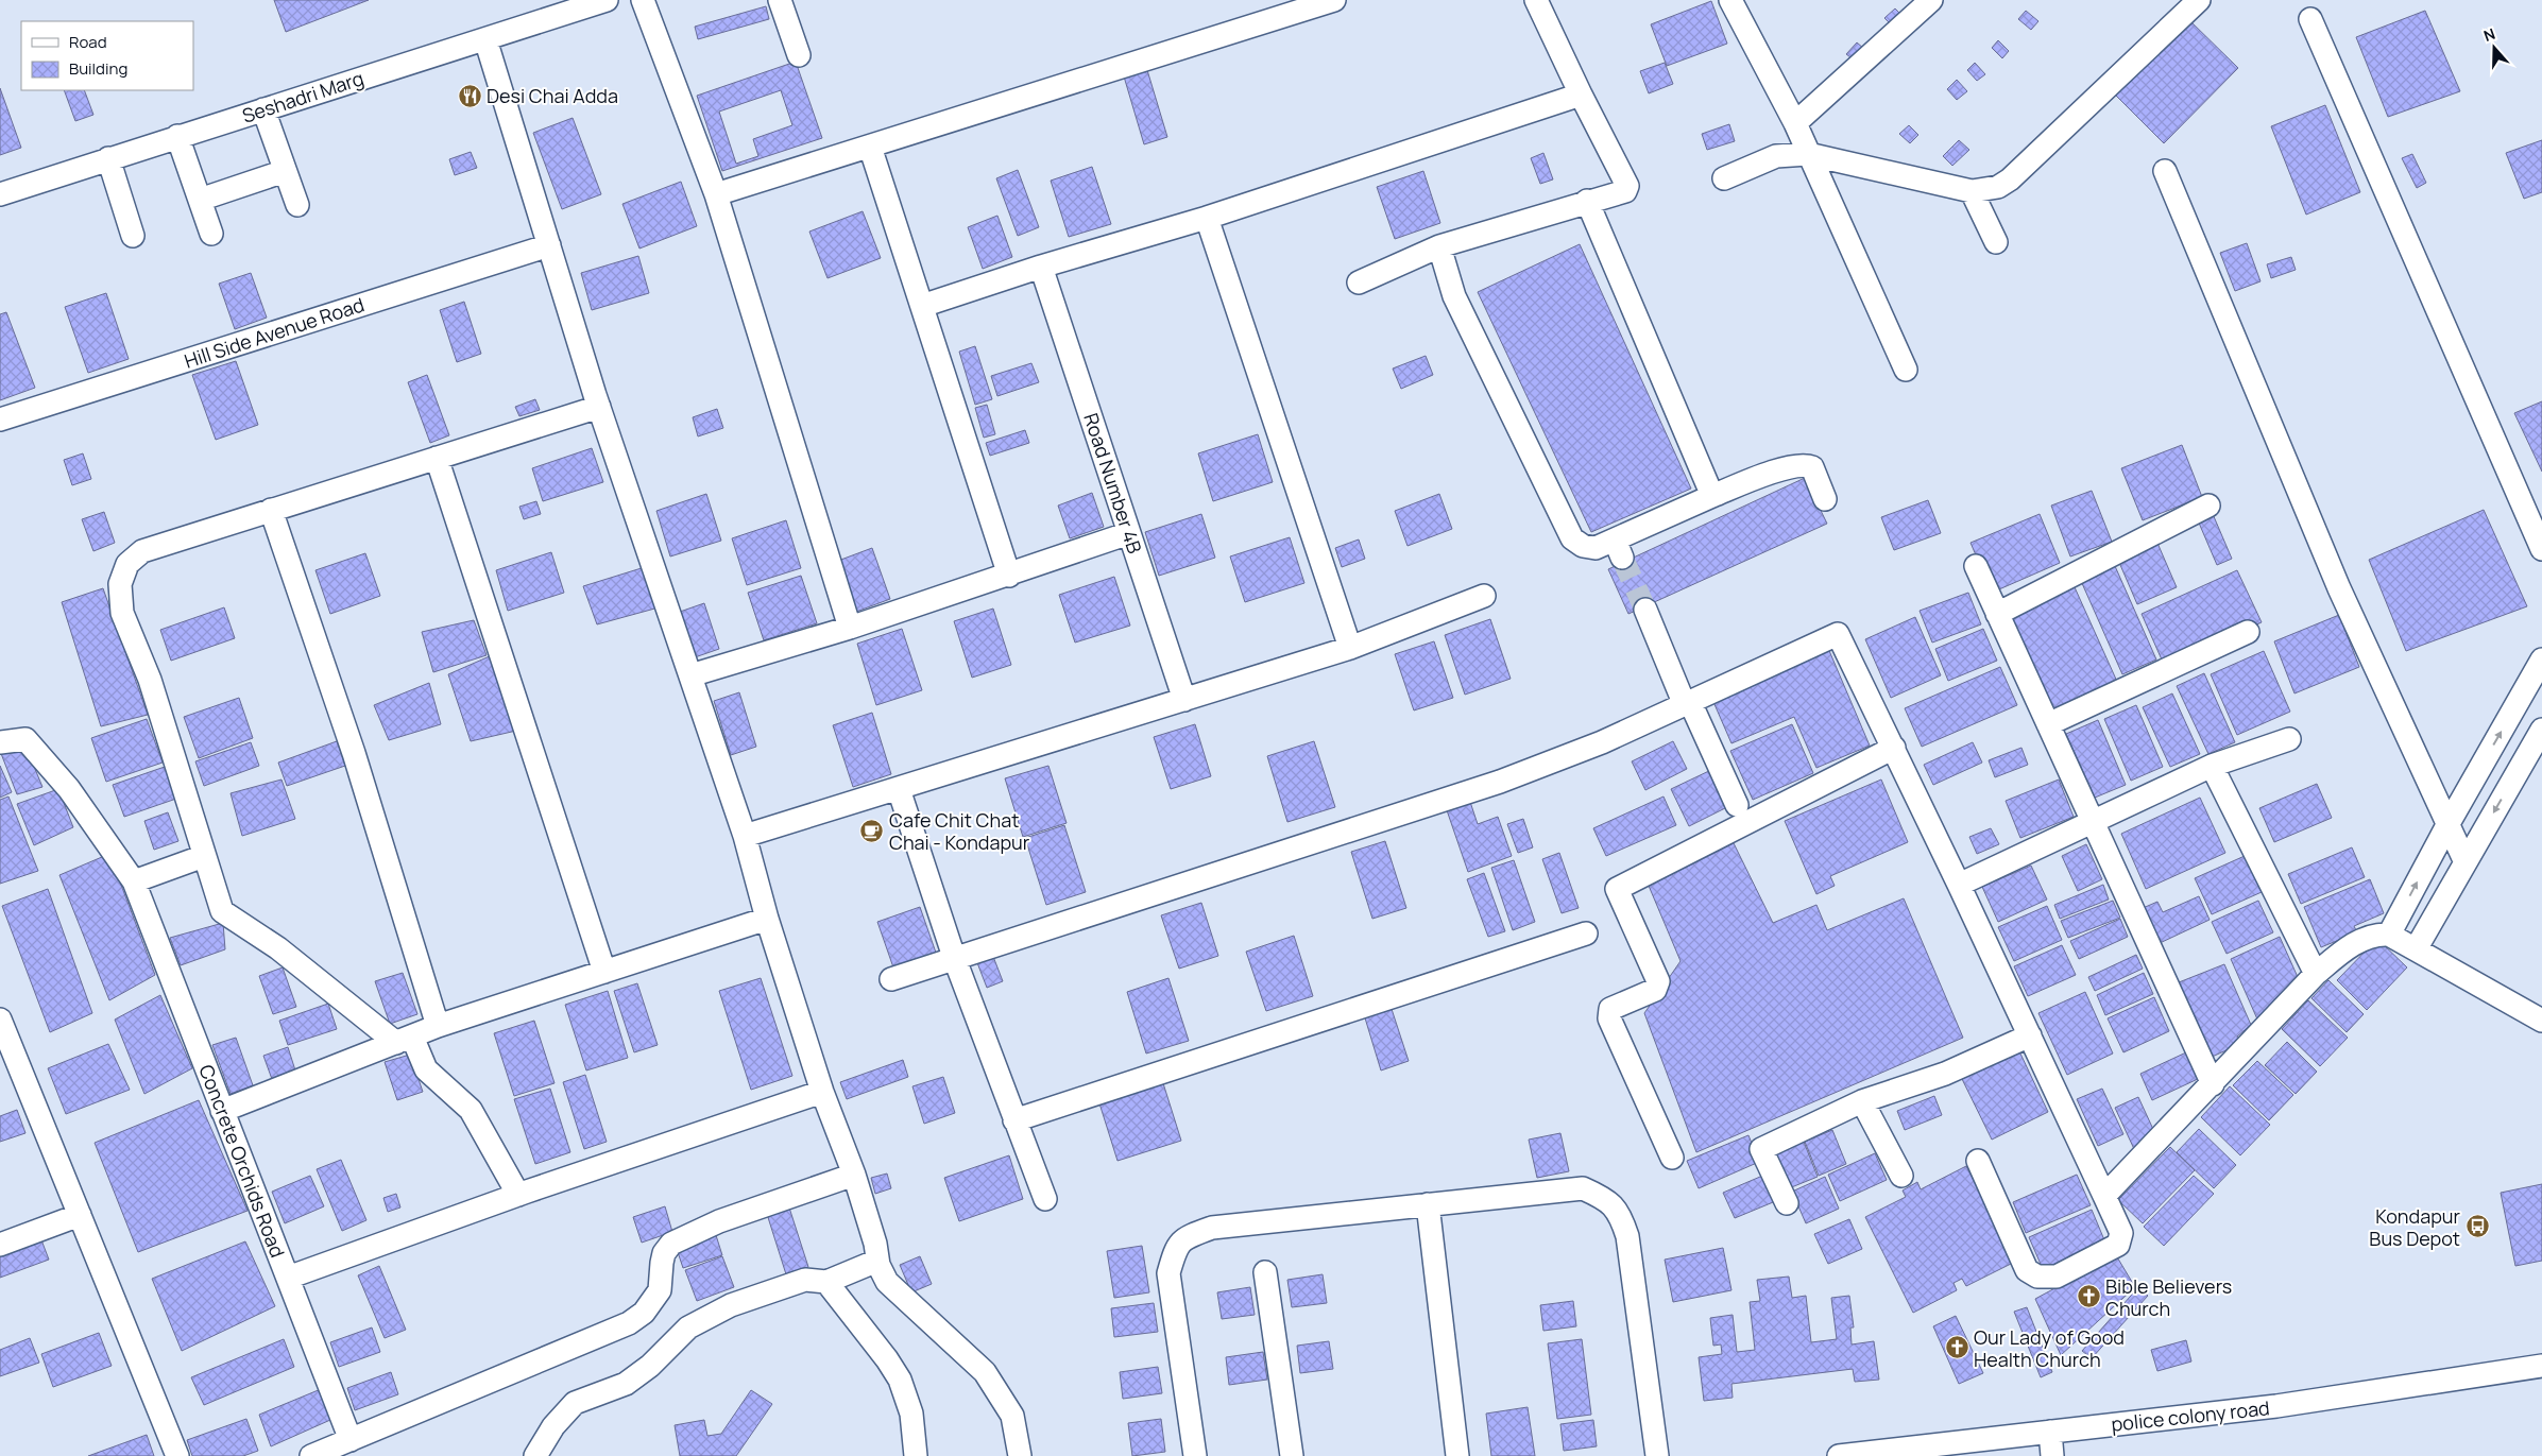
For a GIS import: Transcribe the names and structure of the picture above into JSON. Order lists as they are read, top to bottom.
{
  "streets": {
    "street": [
      "Seshadri Marg",
      "Hill Side Avenue Road",
      "Road Number 4B",
      "Concrete Orchids Road",
      "police colony road"
    ]
  },
  "places": {
    "restaurant": ["Desi Chai Adda"],
    "cafe": ["Cafe Chit Chat Chai - Kondapur"],
    "bus stop": ["Kondapur Bus Depot"],
    "church": ["Bible Believers Church", "Our Lady of Good Health Church"]
  },
  "legend": ["Road", "Building"],
  "north": "top"
}
